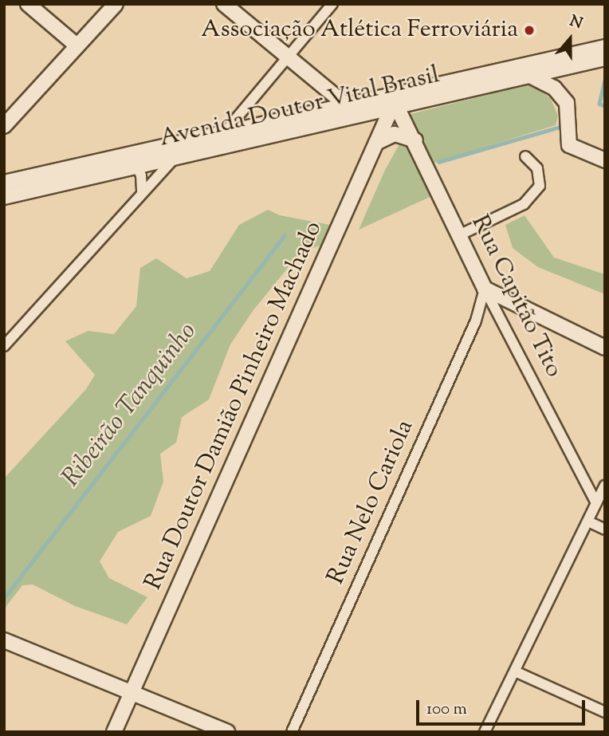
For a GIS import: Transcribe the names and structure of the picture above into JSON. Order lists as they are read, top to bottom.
{
  "streets": {
    "street": [
      "Avenida Doutor Vital Brasil",
      "Rua Capitão Tito",
      "Rua Doutor Damião Pinheiro Machado",
      "Rua Nelo Cariola"
    ]
  },
  "crossings": [
    ["Avenida Doutor Vital Brasil", "Rua Capitão Tito"],
    ["Avenida Doutor Vital Brasil", "Rua Doutor Damião Pinheiro Machado"],
    ["Rua Capitão Tito", "Rua Doutor Damião Pinheiro Machado"],
    ["Rua Capitão Tito", "Rua Nelo Cariola"]
  ],
  "water": ["Ribeirão Tanquinho"],
  "places": ["Associação Atlética Ferroviária"],
  "scale_bar": "100 m",
  "north": "top"
}
